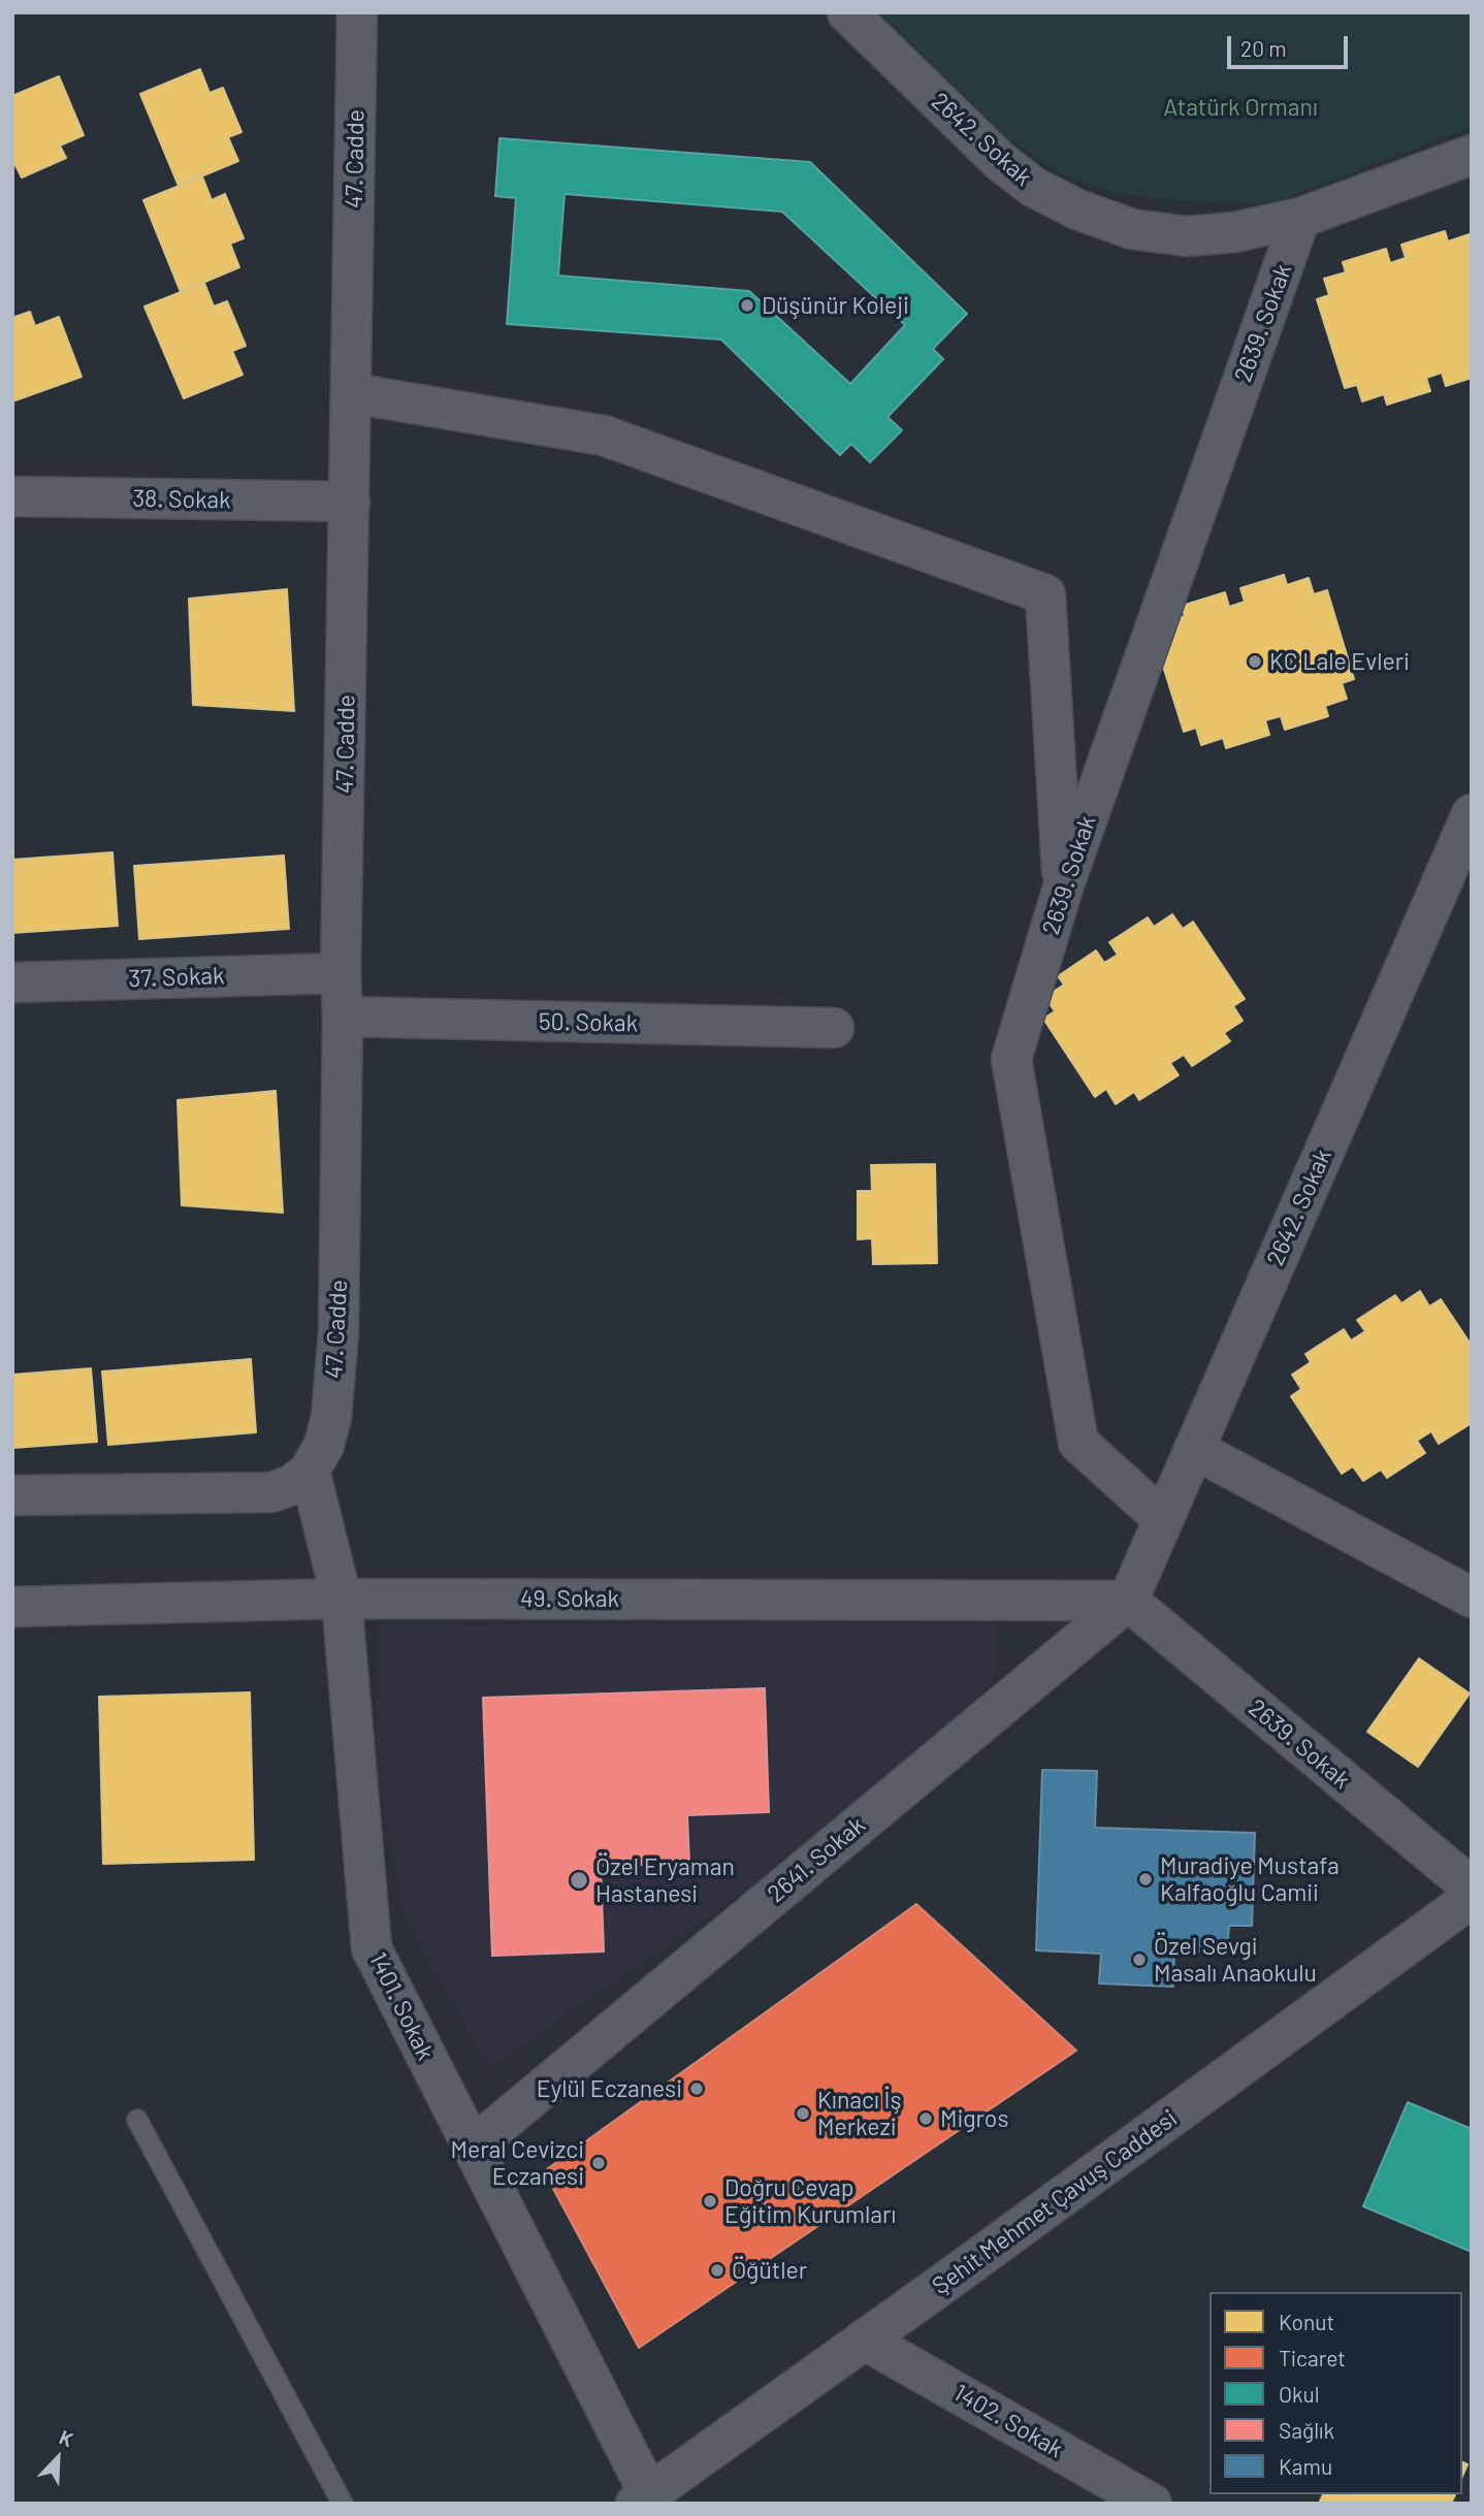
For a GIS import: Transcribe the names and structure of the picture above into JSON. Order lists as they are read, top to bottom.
{
  "streets": {
    "street": [
      "2642. Sokak",
      "47. Cadde",
      "2639. Sokak",
      "38. Sokak",
      "37. Sokak",
      "50. Sokak",
      "49. Sokak",
      "2641. Sokak",
      "1401. Sokak",
      "Şehit Mehmet Çavuş Caddesi",
      "1402. Sokak"
    ]
  },
  "crossings": [
    ["2642. Sokak", "2639. Sokak"],
    ["2642. Sokak", "49. Sokak"],
    ["2642. Sokak", "2641. Sokak"],
    ["47. Cadde", "38. Sokak"],
    ["47. Cadde", "37. Sokak"],
    ["47. Cadde", "50. Sokak"],
    ["47. Cadde", "1401. Sokak"],
    ["2639. Sokak", "49. Sokak"],
    ["2639. Sokak", "2641. Sokak"],
    ["49. Sokak", "2641. Sokak"],
    ["49. Sokak", "1401. Sokak"],
    ["2641. Sokak", "1401. Sokak"],
    ["1401. Sokak", "Şehit Mehmet Çavuş Caddesi"],
    ["Şehit Mehmet Çavuş Caddesi", "1402. Sokak"]
  ],
  "parks": ["Atatürk Ormanı"],
  "places": [
    "Düşünür Koleji",
    "KC Lale Evleri",
    "Muradiye Mustafa Kalfaoğlu Camii",
    "Özel Eryaman Hastanesi",
    "Özel Sevgi Masalı Anaokulu",
    "Eylül Eczanesi",
    "Kınacı İş Merkezi",
    "Migros",
    "Meral Cevizci Eczanesi",
    "Doğru Cevap Eğitim Kurumları",
    "Öğütler"
  ],
  "legend": [
    "Konut",
    "Ticaret",
    "Okul",
    "Sağlık",
    "Kamu"
  ],
  "scale_bar": "20 m",
  "north": "top right"
}
